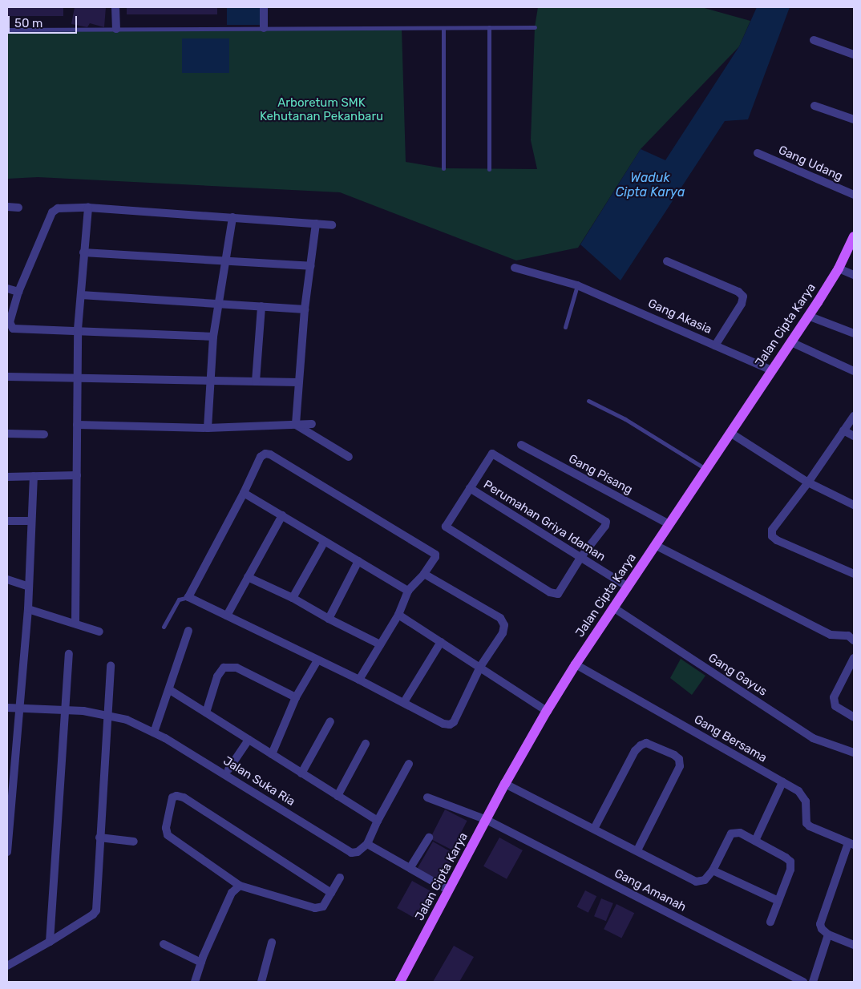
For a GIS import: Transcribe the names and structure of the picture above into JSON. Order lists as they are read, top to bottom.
{
  "streets": {
    "main road": ["Jalan Cipta Karya"],
    "street": [
      "Gang Udang",
      "Gang Akasia",
      "Gang Pisang",
      "Perumahan Griya Idaman",
      "Gang Gayus",
      "Gang Bersama",
      "Jalan Suka Ria",
      "Gang Amanah"
    ]
  },
  "crossings": [
    ["Gang Akasia", "Jalan Cipta Karya"],
    ["Jalan Cipta Karya", "Gang Pisang"],
    ["Jalan Cipta Karya", "Perumahan Griya Idaman"],
    ["Jalan Cipta Karya", "Gang Gayus"],
    ["Jalan Cipta Karya", "Gang Bersama"],
    ["Jalan Cipta Karya", "Gang Amanah"]
  ],
  "water": ["Waduk Cipta Karya"],
  "parks": ["Arboretum SMK Kehutanan Pekanbaru"],
  "scale_bar": "50 m"
}
